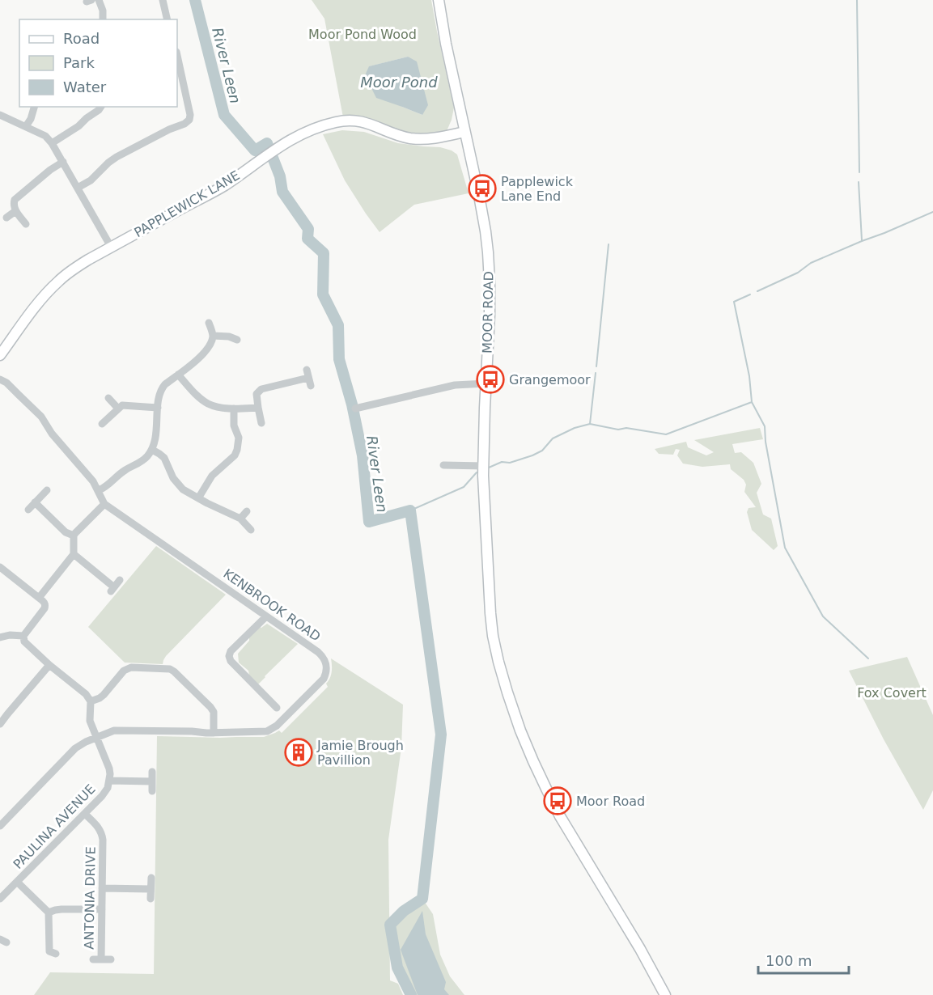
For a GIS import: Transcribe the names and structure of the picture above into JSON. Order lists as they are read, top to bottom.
{
  "streets": {
    "main road": ["PAPPLEWICK LANE", "MOOR ROAD"],
    "street": ["KENBROOK ROAD", "PAULINA AVENUE", "ANTONIA DRIVE"]
  },
  "crossings": [
    ["PAPPLEWICK LANE", "MOOR ROAD"],
    ["KENBROOK ROAD", "PAULINA AVENUE"],
    ["PAULINA AVENUE", "ANTONIA DRIVE"]
  ],
  "water": ["River Leen", "Moor Pond"],
  "parks": ["Moor Pond Wood", "Fox Covert"],
  "places": {
    "bus stop": ["Papplewick Lane End", "Grangemoor", "Moor Road"],
    "building": ["Jamie Brough Pavillion"]
  },
  "legend": ["Road", "Park", "Water"],
  "scale_bar": "100 m"
}
